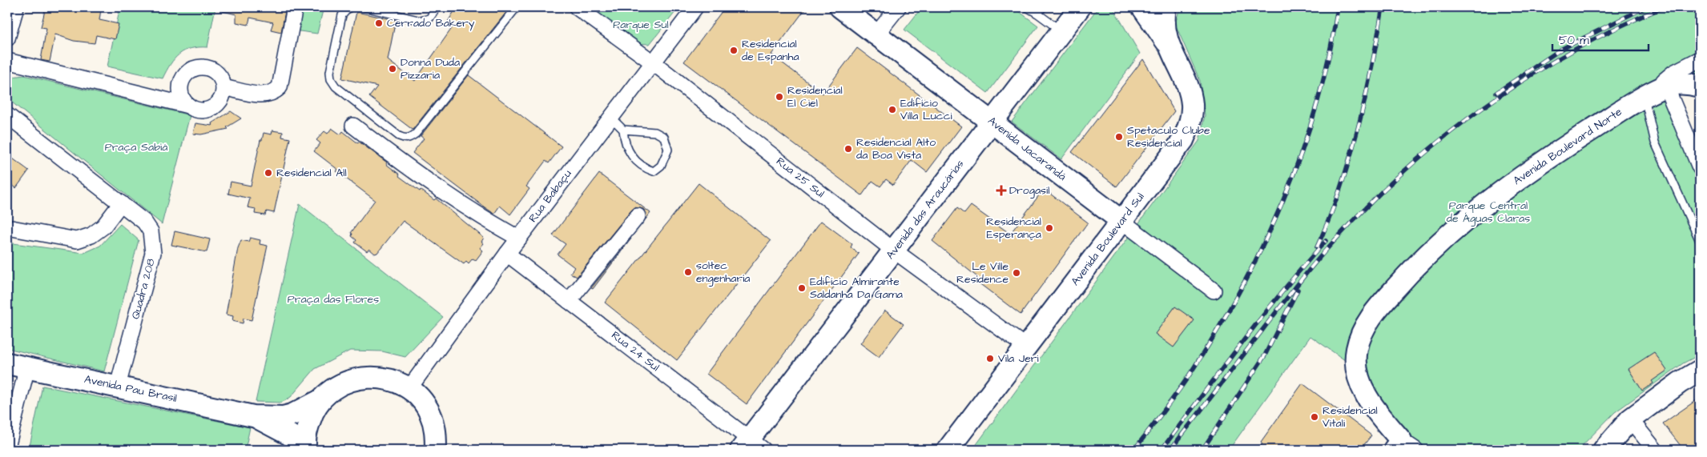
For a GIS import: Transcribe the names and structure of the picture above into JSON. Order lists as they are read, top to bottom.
{
  "streets": {
    "street": [
      "Avenida Boulevard Norte",
      "Avenida Jacarandá",
      "Rua 25 Sul",
      "Rua Babaçu",
      "Avenida das Araucárias",
      "Avenida Boulevard Sul",
      "Quadra 208",
      "Rua 24 Sul",
      "Avenida Pau Brasil"
    ]
  },
  "crossings": [
    ["Avenida Jacarandá", "Avenida das Araucárias"],
    ["Avenida Jacarandá", "Avenida Boulevard Sul"],
    ["Rua 25 Sul", "Rua Babaçu"],
    ["Rua 25 Sul", "Avenida das Araucárias"],
    ["Rua 25 Sul", "Avenida Boulevard Sul"],
    ["Rua Babaçu", "Rua 24 Sul"],
    ["Avenida das Araucárias", "Rua 24 Sul"],
    ["Quadra 208", "Avenida Pau Brasil"]
  ],
  "parks": [
    "Parque Sul",
    "Praça Sabiá",
    "Parque Central de Águas Claras",
    "Praça das Flores"
  ],
  "places": {
    "other": [
      "Cerrado Bakery",
      "Residencial de Espanha",
      "Donna Duda Pizzaria",
      "Residencial El Ciel",
      "Edifício Villa Lucci",
      "Spetaculo Clube Residencial",
      "Residencial Alto da Boa Vista",
      "Residencial All",
      "Residencial Esperança",
      "soltec engenharia",
      "Le Ville Residence",
      "Edifício Almirante Saldanha Da Gama",
      "Vila Jeri",
      "Residencial Vitali"
    ],
    "health": ["Drogasil"]
  },
  "scale_bar": "50 m"
}
